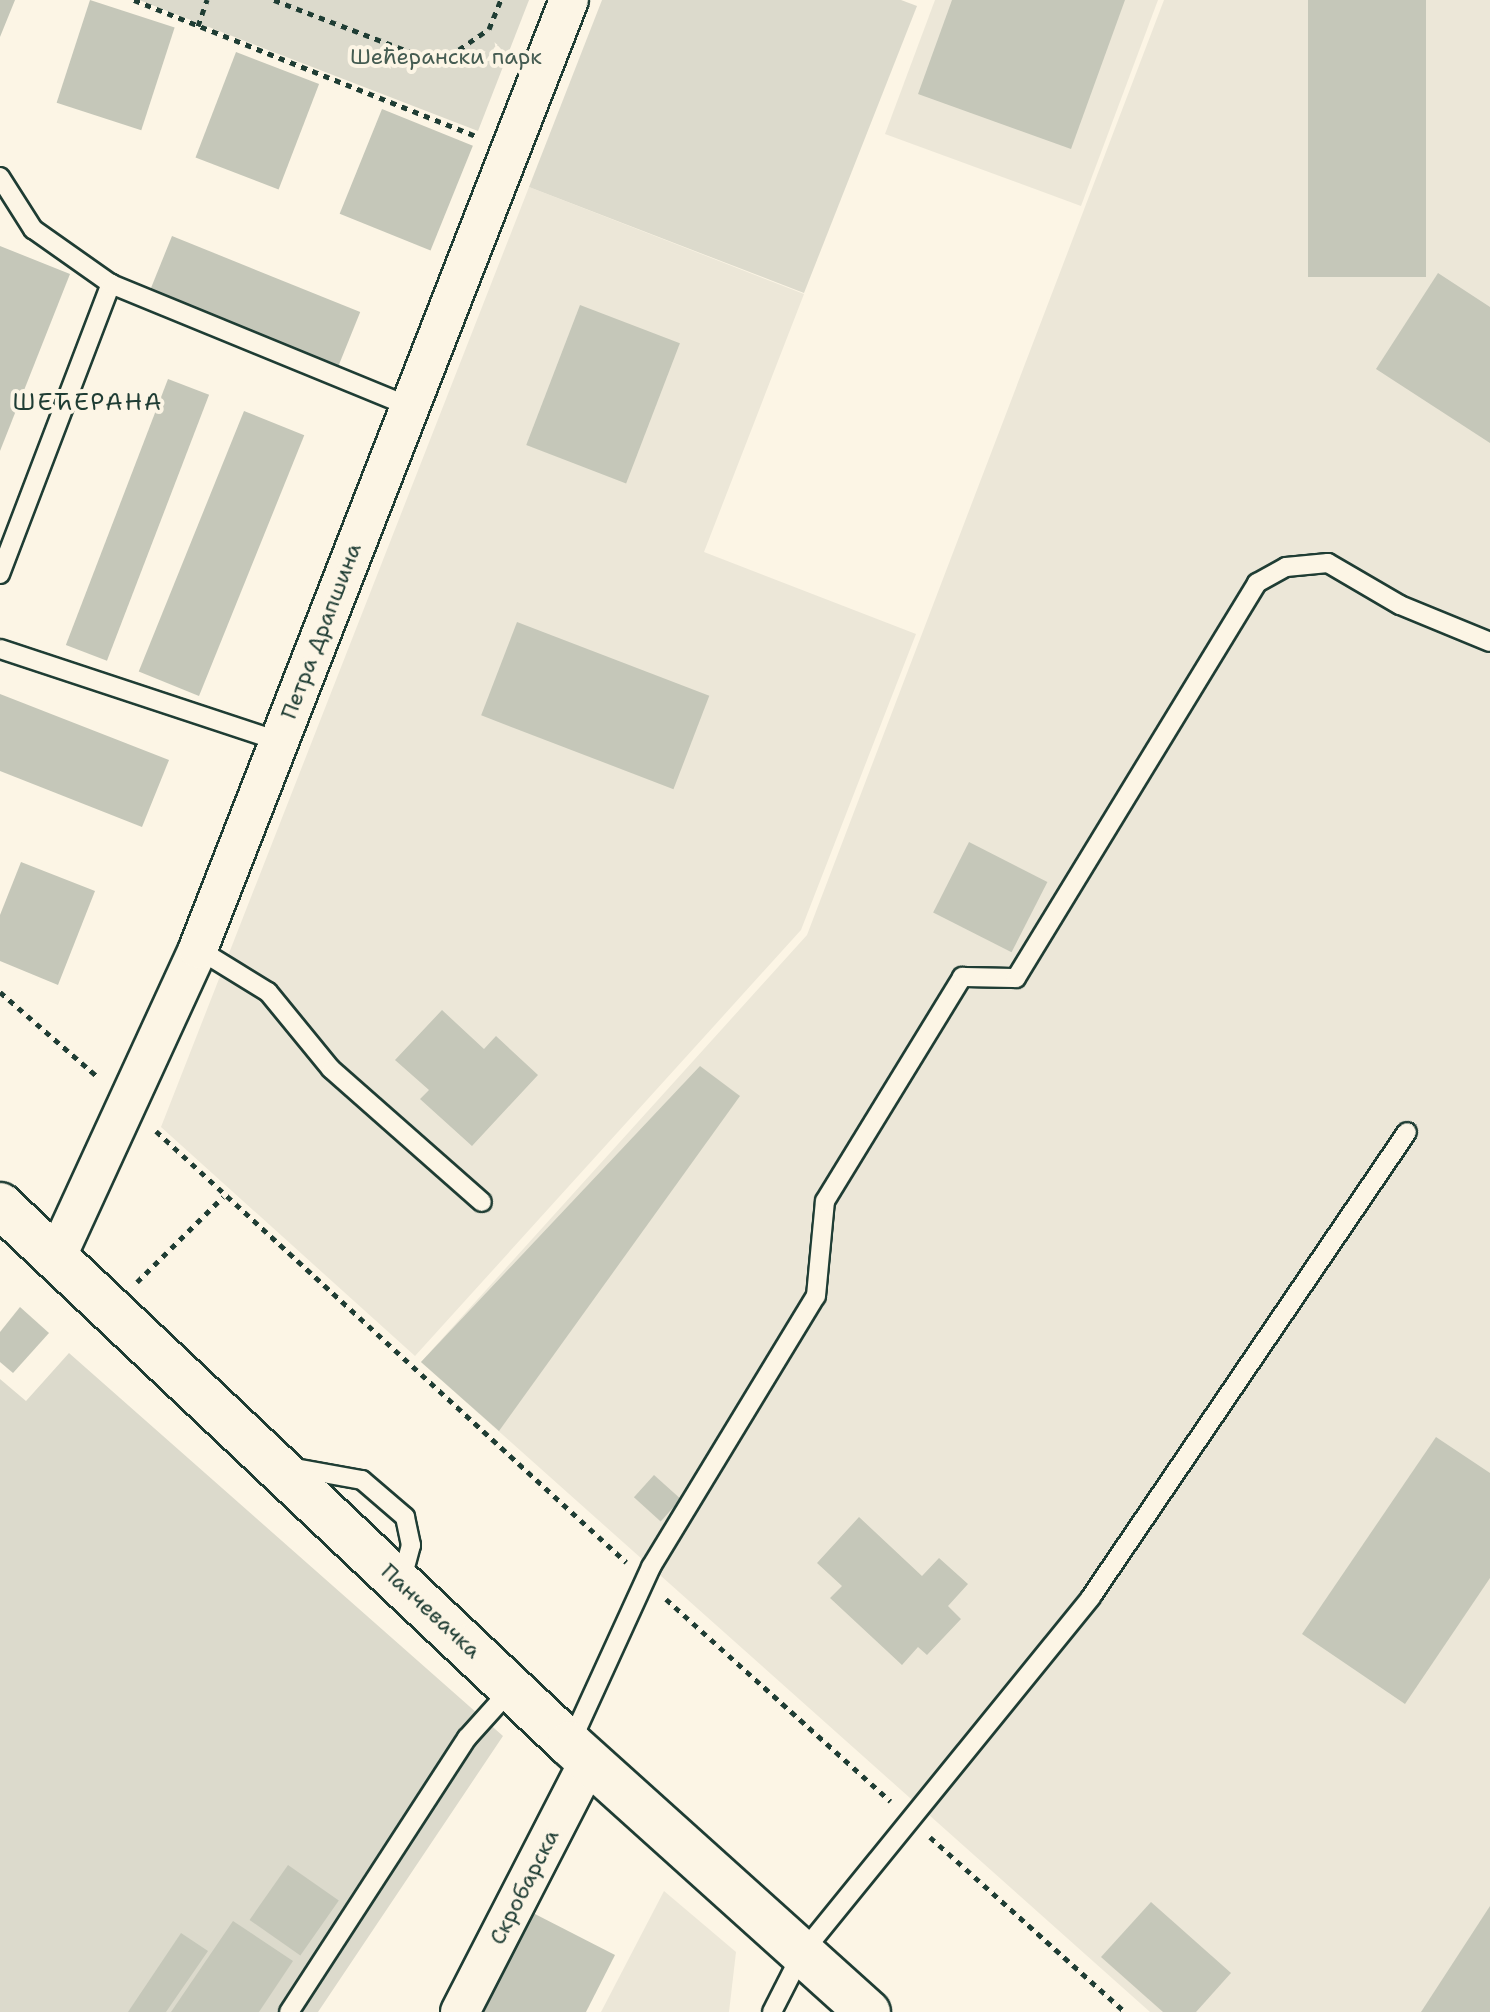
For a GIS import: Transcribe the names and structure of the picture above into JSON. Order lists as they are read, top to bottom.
{
  "streets": {
    "street": ["Петра Драпшина", "Панчевачка", "Скробарска"]
  },
  "crossings": [
    ["Петра Драпшина", "Панчевачка"],
    ["Панчевачка", "Скробарска"]
  ],
  "districts": ["ШЕЋЕРАНА"],
  "parks": ["Шећерански парк"]
}
